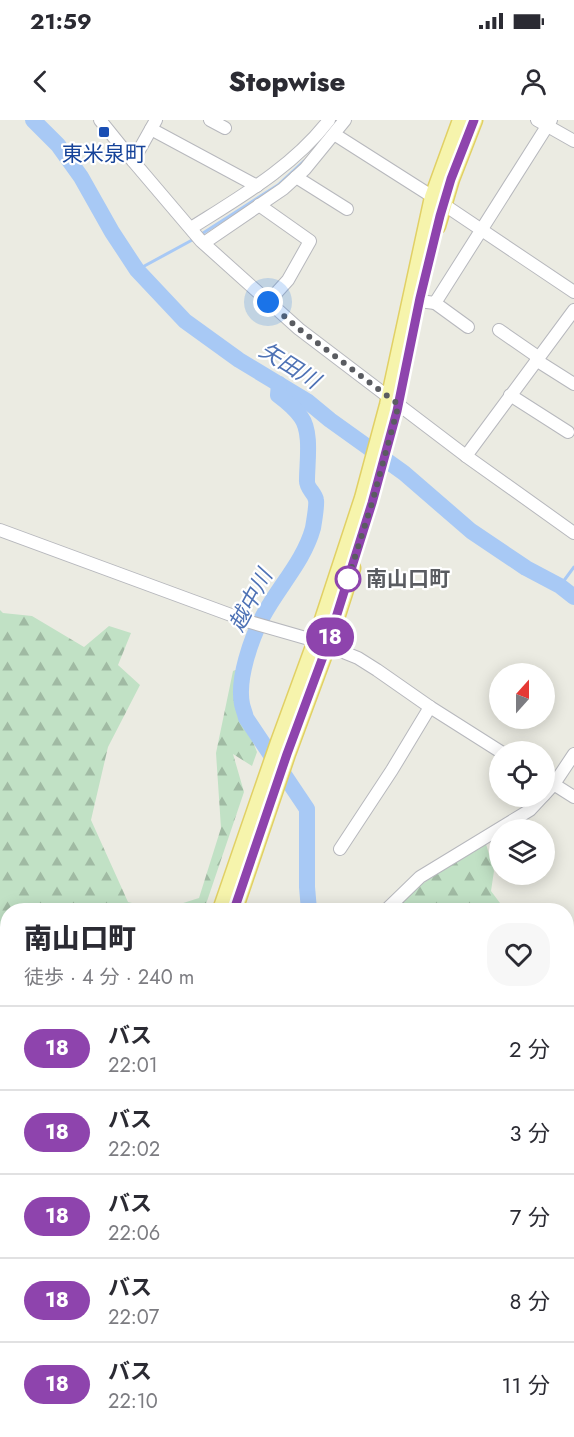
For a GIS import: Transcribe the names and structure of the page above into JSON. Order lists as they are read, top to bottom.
{
  "water": ["矢田川", "越中川"],
  "places": {
    "transit": ["東米泉町"],
    "other": ["南山口町"]
  },
  "lines": ["bus line 18"],
  "north": "top",
  "page": {
    "status": "21:59",
    "header": "Stopwise",
    "on_map": "18",
    "heading": ["南山口町", "徒歩 · 4 分 · 240 m"],
    "list": [
      {
        "mark": "18",
        "name": "バス",
        "note": "22:01",
        "value": "2 分"
      },
      {
        "mark": "18",
        "name": "バス",
        "note": "22:02",
        "value": "3 分"
      },
      {
        "mark": "18",
        "name": "バス",
        "note": "22:06",
        "value": "7 分"
      },
      {
        "mark": "18",
        "name": "バス",
        "note": "22:07",
        "value": "8 分"
      },
      {
        "mark": "18",
        "name": "バス",
        "note": "22:10",
        "value": "11 分"
      }
    ]
  }
}
